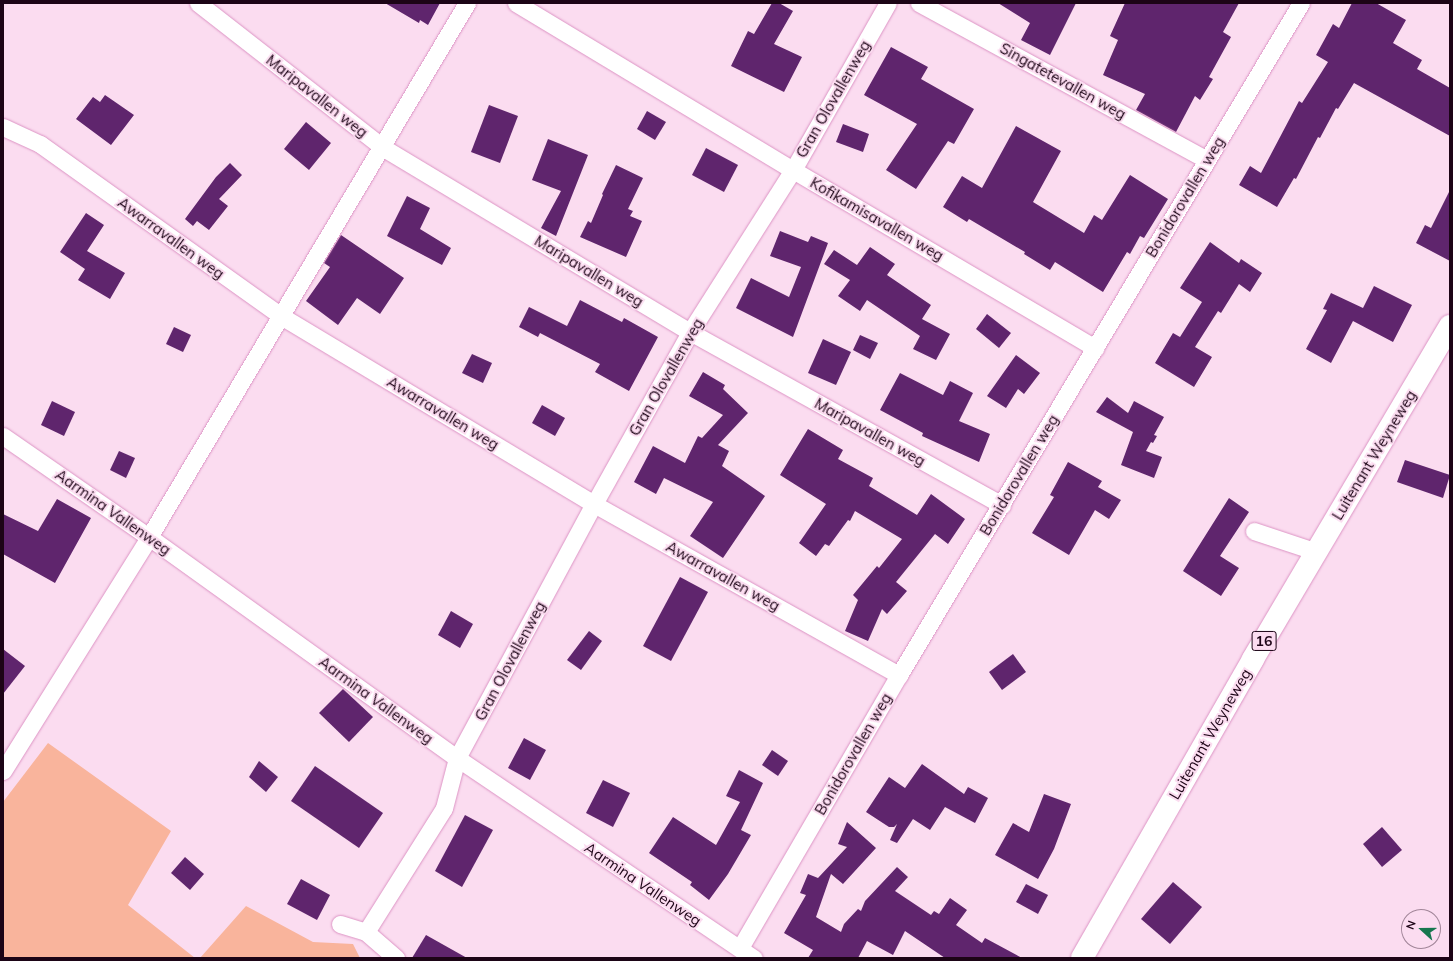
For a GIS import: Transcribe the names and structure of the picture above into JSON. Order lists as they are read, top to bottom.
{
  "streets": {
    "main road": ["Luitenant Weyneweg", "16"],
    "street": [
      "Singatetevallen weg",
      "Maripavallen weg",
      "Gran Olovallenweg",
      "Bonidorovallen weg",
      "Kofikamisavallen weg",
      "Awarravallen weg",
      "Aarmina Vallenweg"
    ]
  },
  "crossings": [
    ["Singatetevallen weg", "Bonidorovallen weg"],
    ["Maripavallen weg", "Gran Olovallenweg"],
    ["Maripavallen weg", "Bonidorovallen weg"],
    ["Gran Olovallenweg", "Kofikamisavallen weg"],
    ["Gran Olovallenweg", "Awarravallen weg"],
    ["Gran Olovallenweg", "Aarmina Vallenweg"],
    ["Bonidorovallen weg", "Kofikamisavallen weg"],
    ["Bonidorovallen weg", "Awarravallen weg"],
    ["Bonidorovallen weg", "Aarmina Vallenweg"]
  ],
  "north": "left"
}
